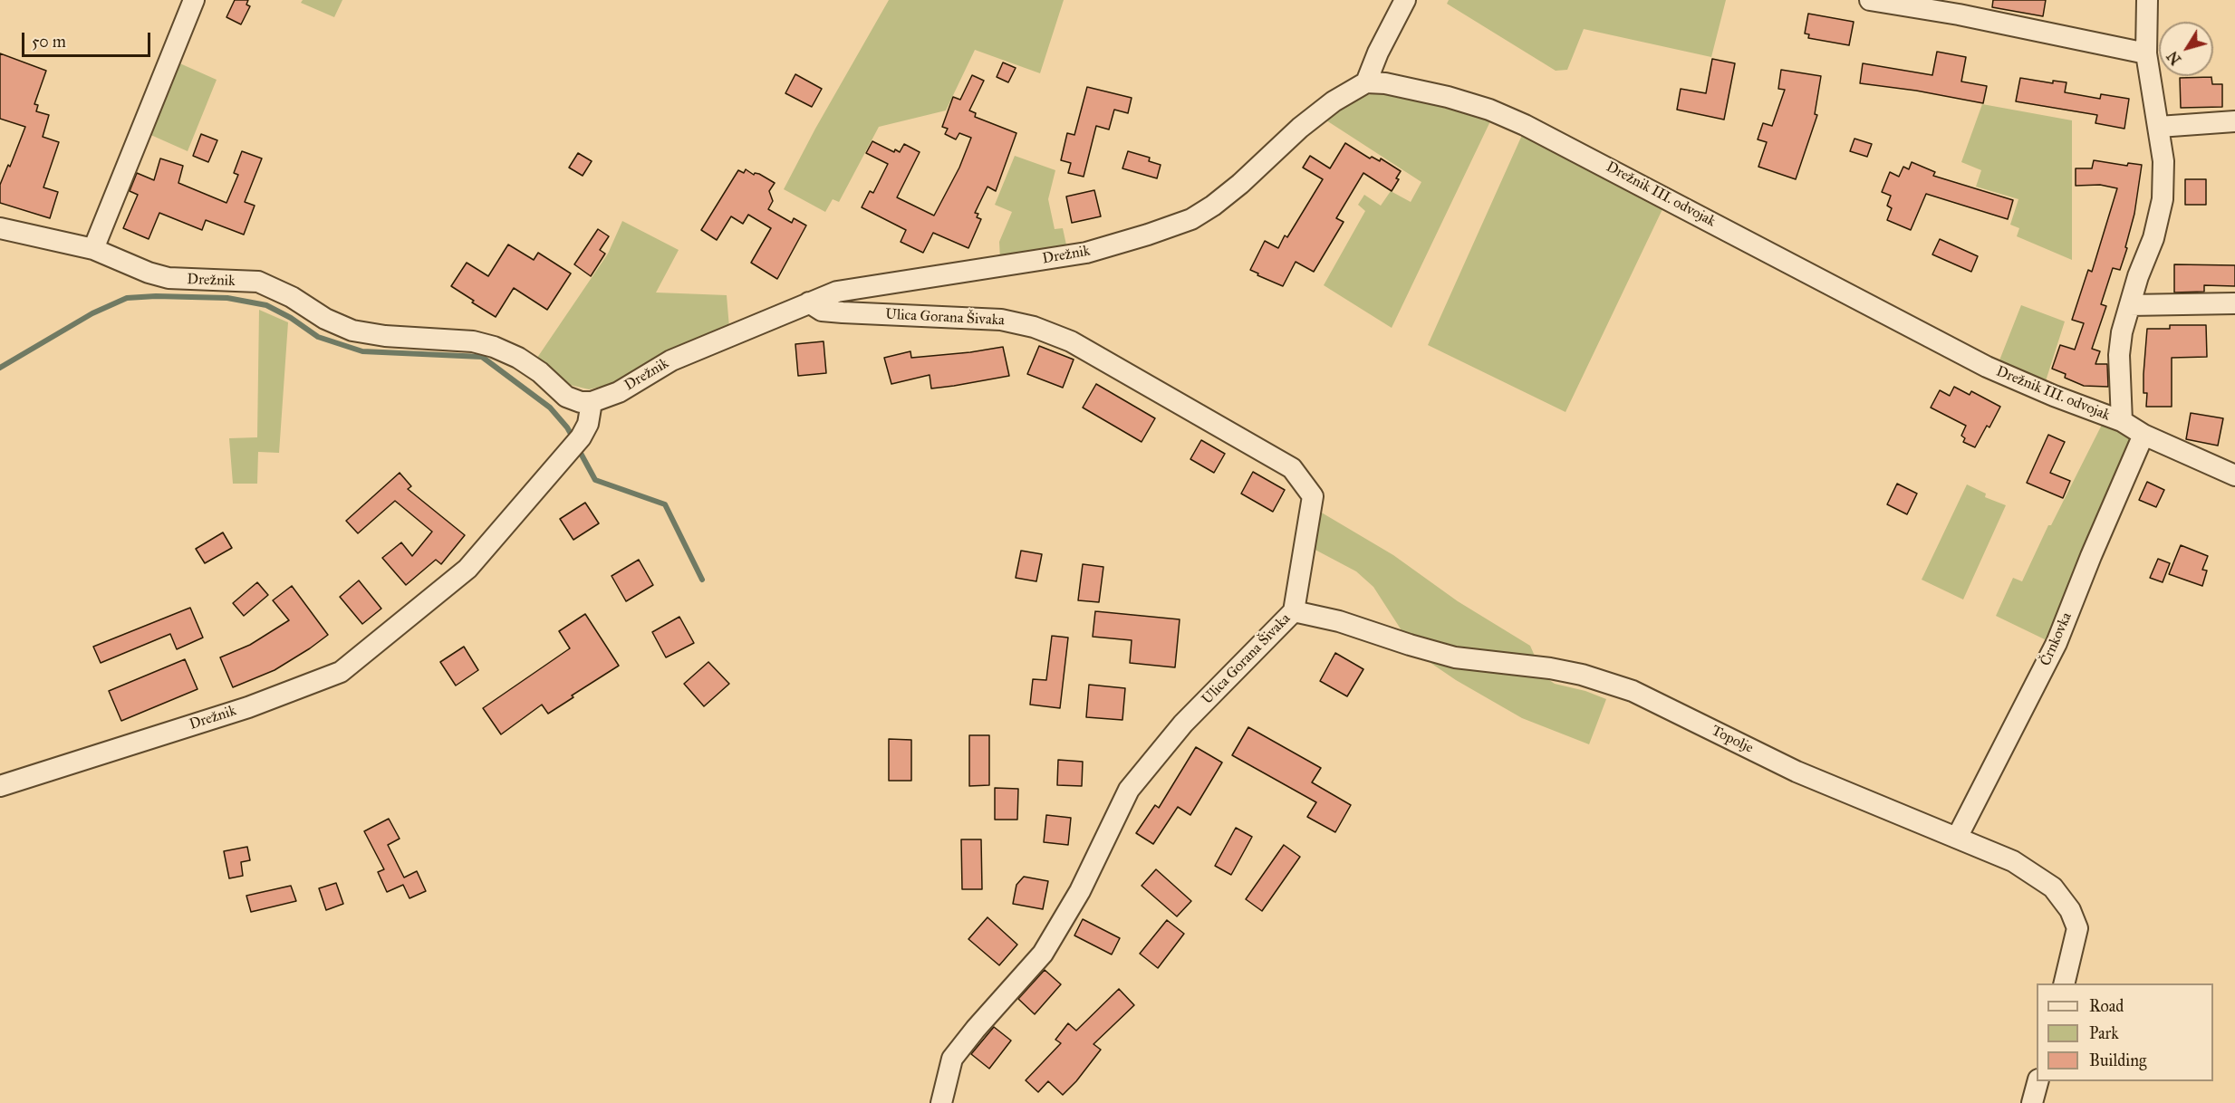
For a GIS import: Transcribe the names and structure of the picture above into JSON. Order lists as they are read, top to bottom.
{
  "streets": {
    "street": [
      "Drežnik III. odvojak",
      "Drežnik",
      "Ulica Gorana Šivaka",
      "Črnkovka",
      "Topolje"
    ]
  },
  "crossings": [
    ["Drežnik III. odvojak", "Drežnik"],
    ["Drežnik III. odvojak", "Črnkovka"],
    ["Drežnik", "Ulica Gorana Šivaka"],
    ["Ulica Gorana Šivaka", "Topolje"],
    ["Črnkovka", "Topolje"]
  ],
  "legend": ["Road", "Park", "Building"],
  "scale_bar": "50 m",
  "north": "bottom left"
}
